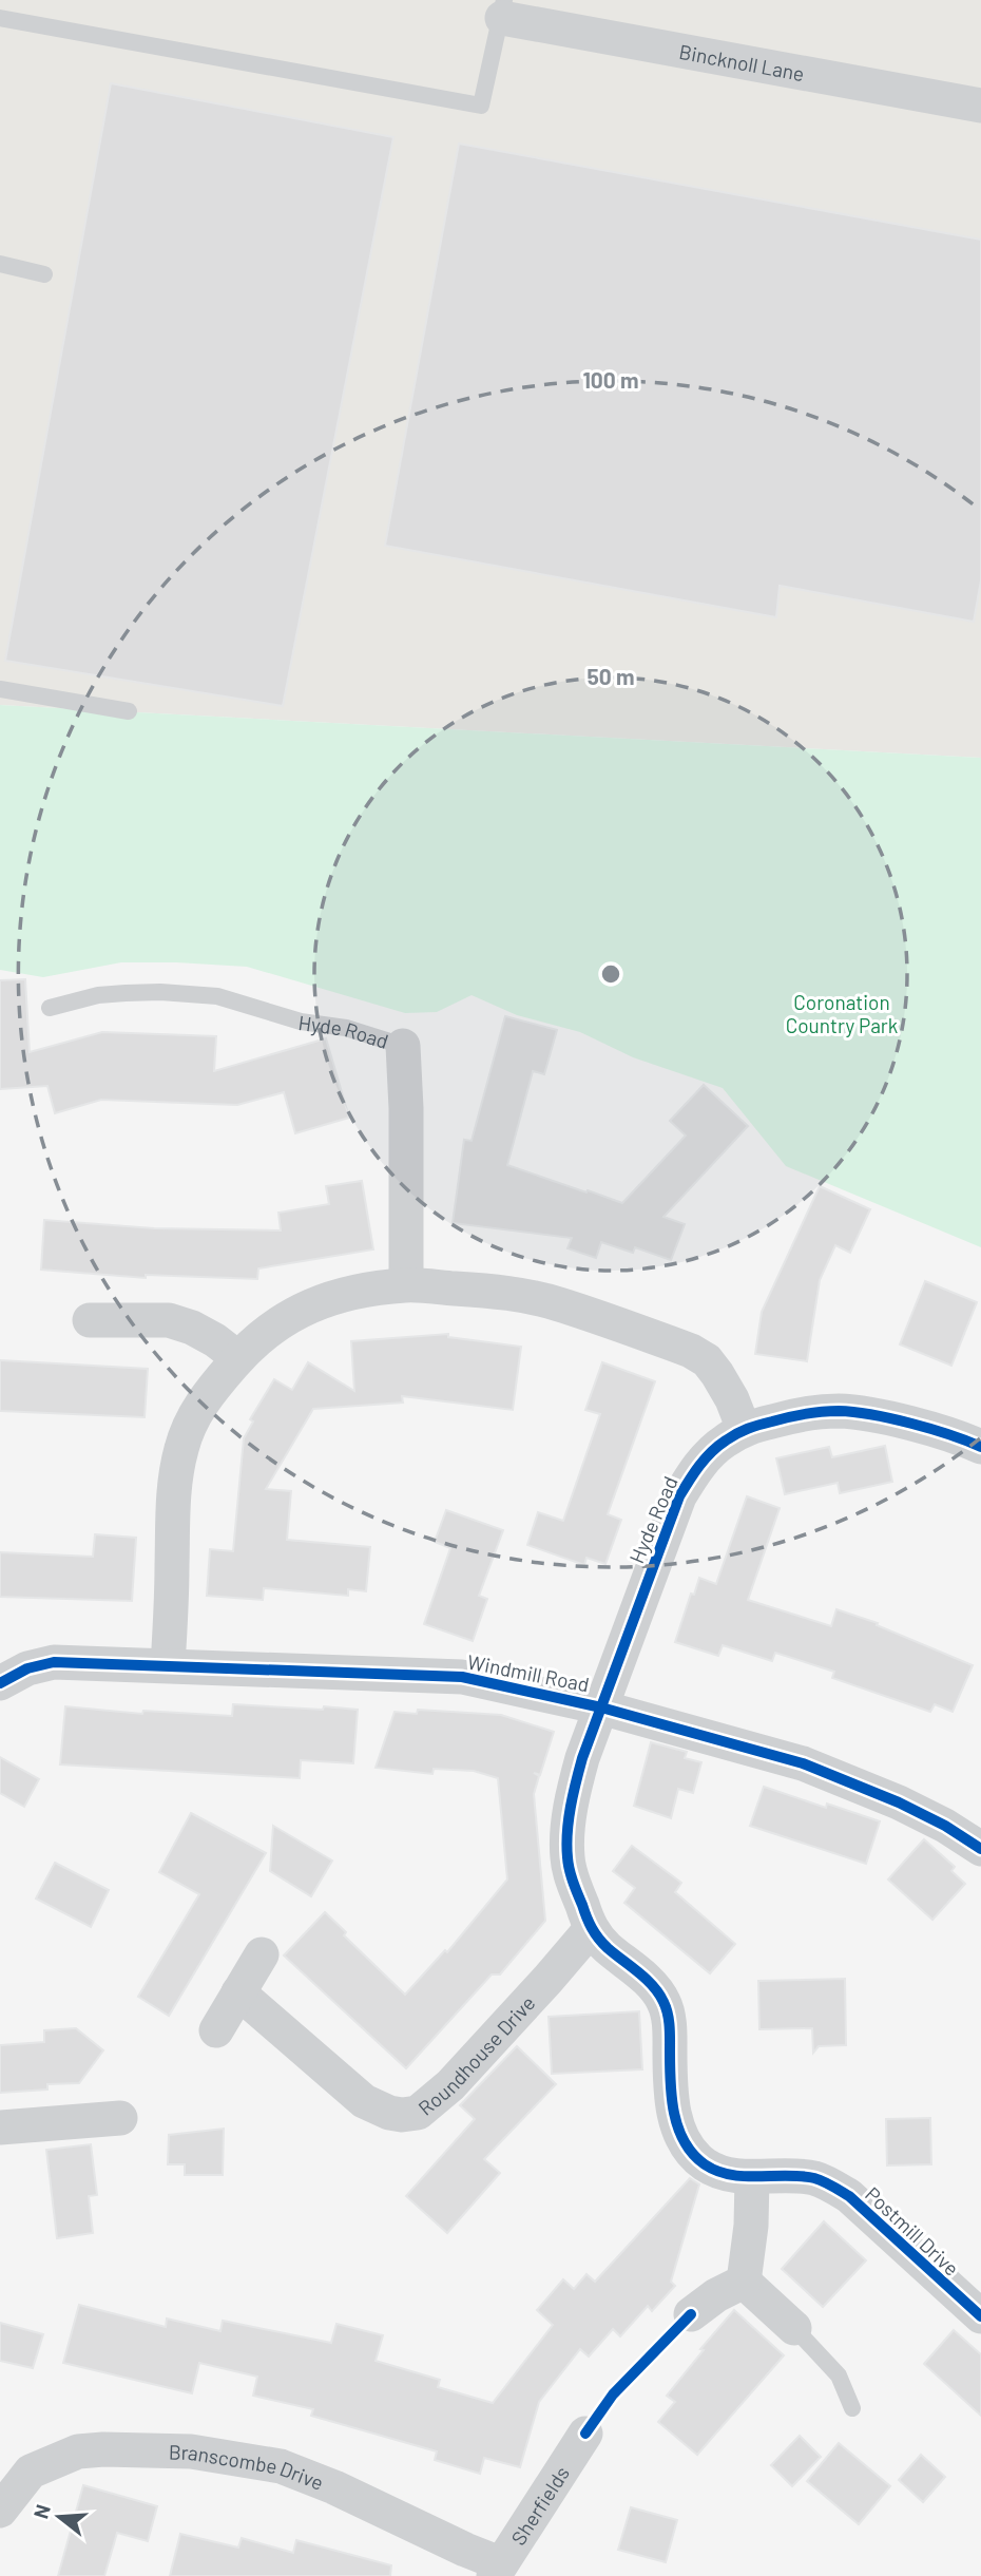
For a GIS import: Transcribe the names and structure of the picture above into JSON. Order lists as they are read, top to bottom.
{
  "streets": {
    "street": [
      "Bincknoll Lane",
      "Hyde Road",
      "Windmill Road",
      "Roundhouse Drive",
      "Postmill Drive",
      "Branscombe Drive",
      "Sherfields"
    ]
  },
  "crossings": [
    ["Hyde Road", "Windmill Road"],
    ["Hyde Road", "Postmill Drive"],
    ["Windmill Road", "Postmill Drive"],
    ["Roundhouse Drive", "Postmill Drive"],
    ["Branscombe Drive", "Sherfields"]
  ],
  "parks": ["Coronation Country Park"],
  "north": "left",
  "rings": ["100 m", "50 m"]
}
